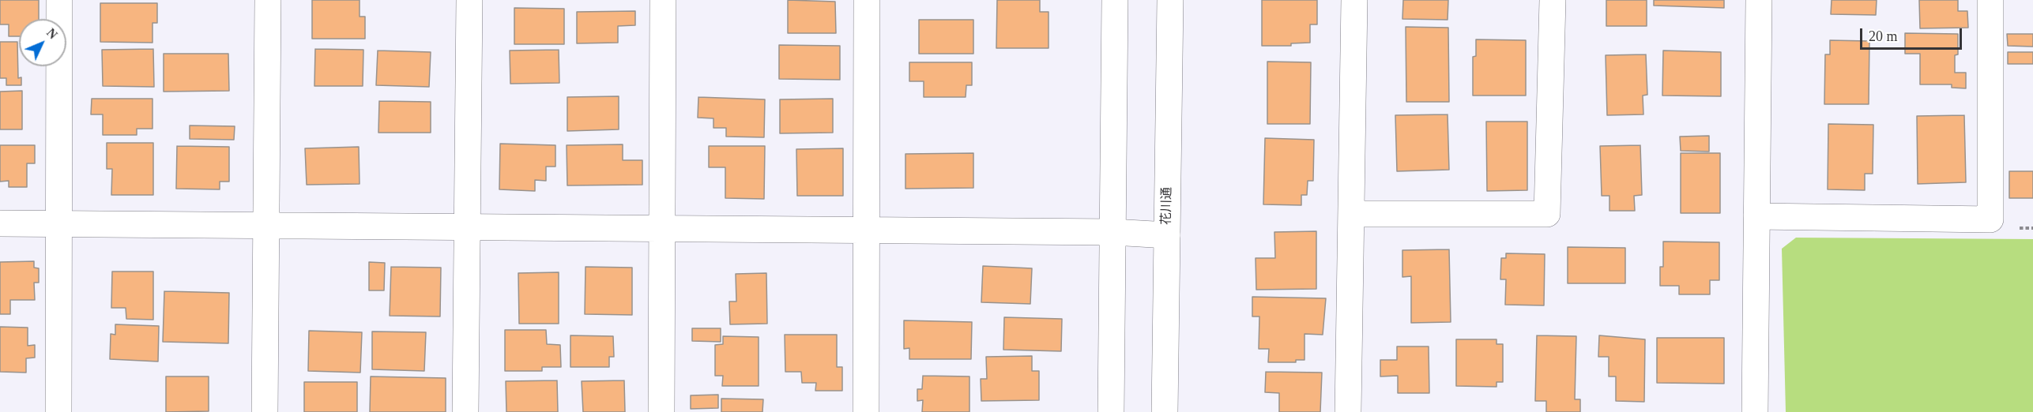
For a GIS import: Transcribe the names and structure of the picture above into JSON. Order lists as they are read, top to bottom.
{
  "streets": {
    "street": ["花川通"]
  },
  "scale_bar": "20 m",
  "north": "top right"
}
